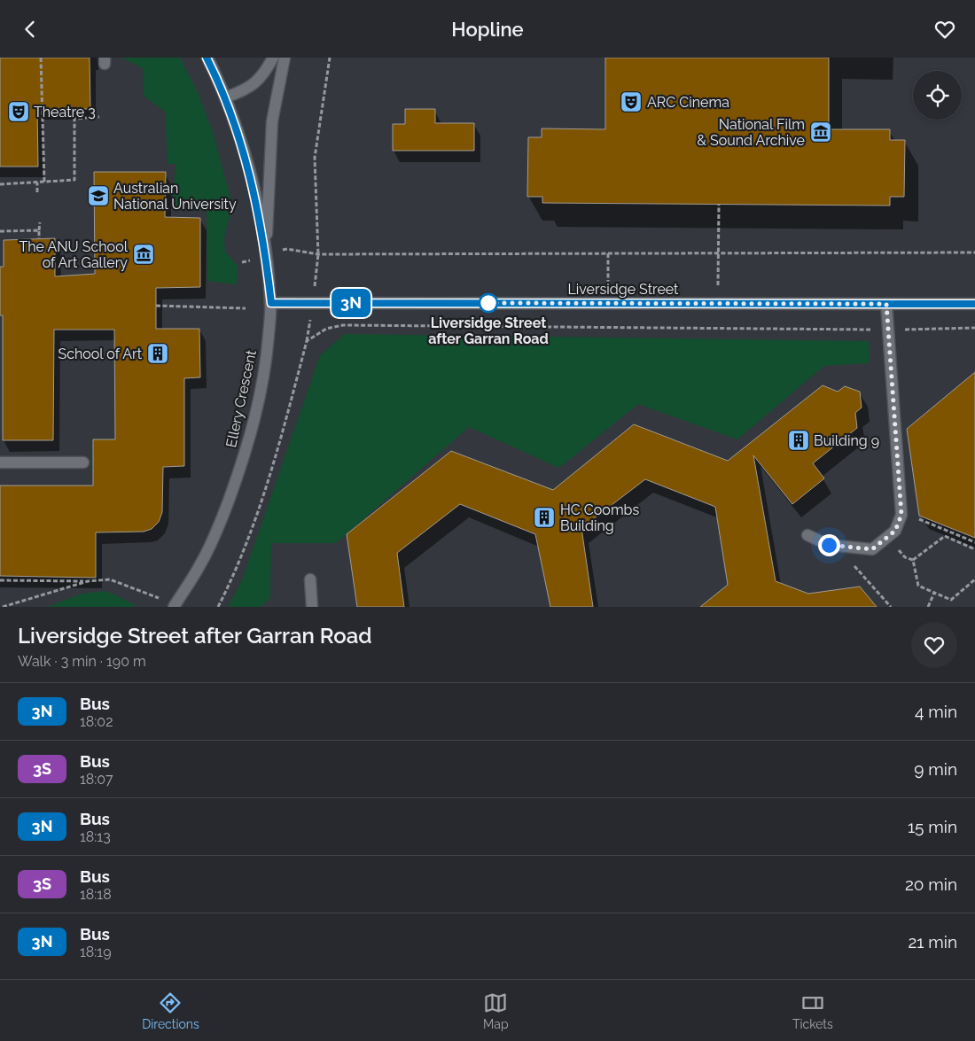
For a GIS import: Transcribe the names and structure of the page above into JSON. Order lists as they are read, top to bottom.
{
  "streets": {
    "street": ["Liversidge Street", "Ellery Crescent"]
  },
  "crossings": [
    ["Liversidge Street", "Ellery Crescent"]
  ],
  "places": {
    "theatre": ["ARC Cinema", "Theatre 3"],
    "museum": ["National Film & Sound Archive", "The ANU School of Art Gallery"],
    "school or university": ["Australian National University"],
    "other": ["Liversidge Street after Garran Road"],
    "building": ["School of Art", "Building 9", "HC Coombs Building"]
  },
  "lines": ["bus line 3N"],
  "page": {
    "header": "Hopline",
    "on_map": "3N",
    "heading": ["Liversidge Street after Garran Road", "Walk · 3 min · 190 m"],
    "list": [
      {
        "mark": "3N",
        "name": "Bus",
        "note": "18:02",
        "value": "4 min"
      },
      {
        "mark": "3S",
        "name": "Bus",
        "note": "18:07",
        "value": "9 min"
      },
      {
        "mark": "3N",
        "name": "Bus",
        "note": "18:13",
        "value": "15 min"
      },
      {
        "mark": "3S",
        "name": "Bus",
        "note": "18:18",
        "value": "20 min"
      },
      {
        "mark": "3N",
        "name": "Bus",
        "note": "18:19",
        "value": "21 min"
      }
    ],
    "tabs": ["Directions", "Map", "Tickets"]
  }
}
